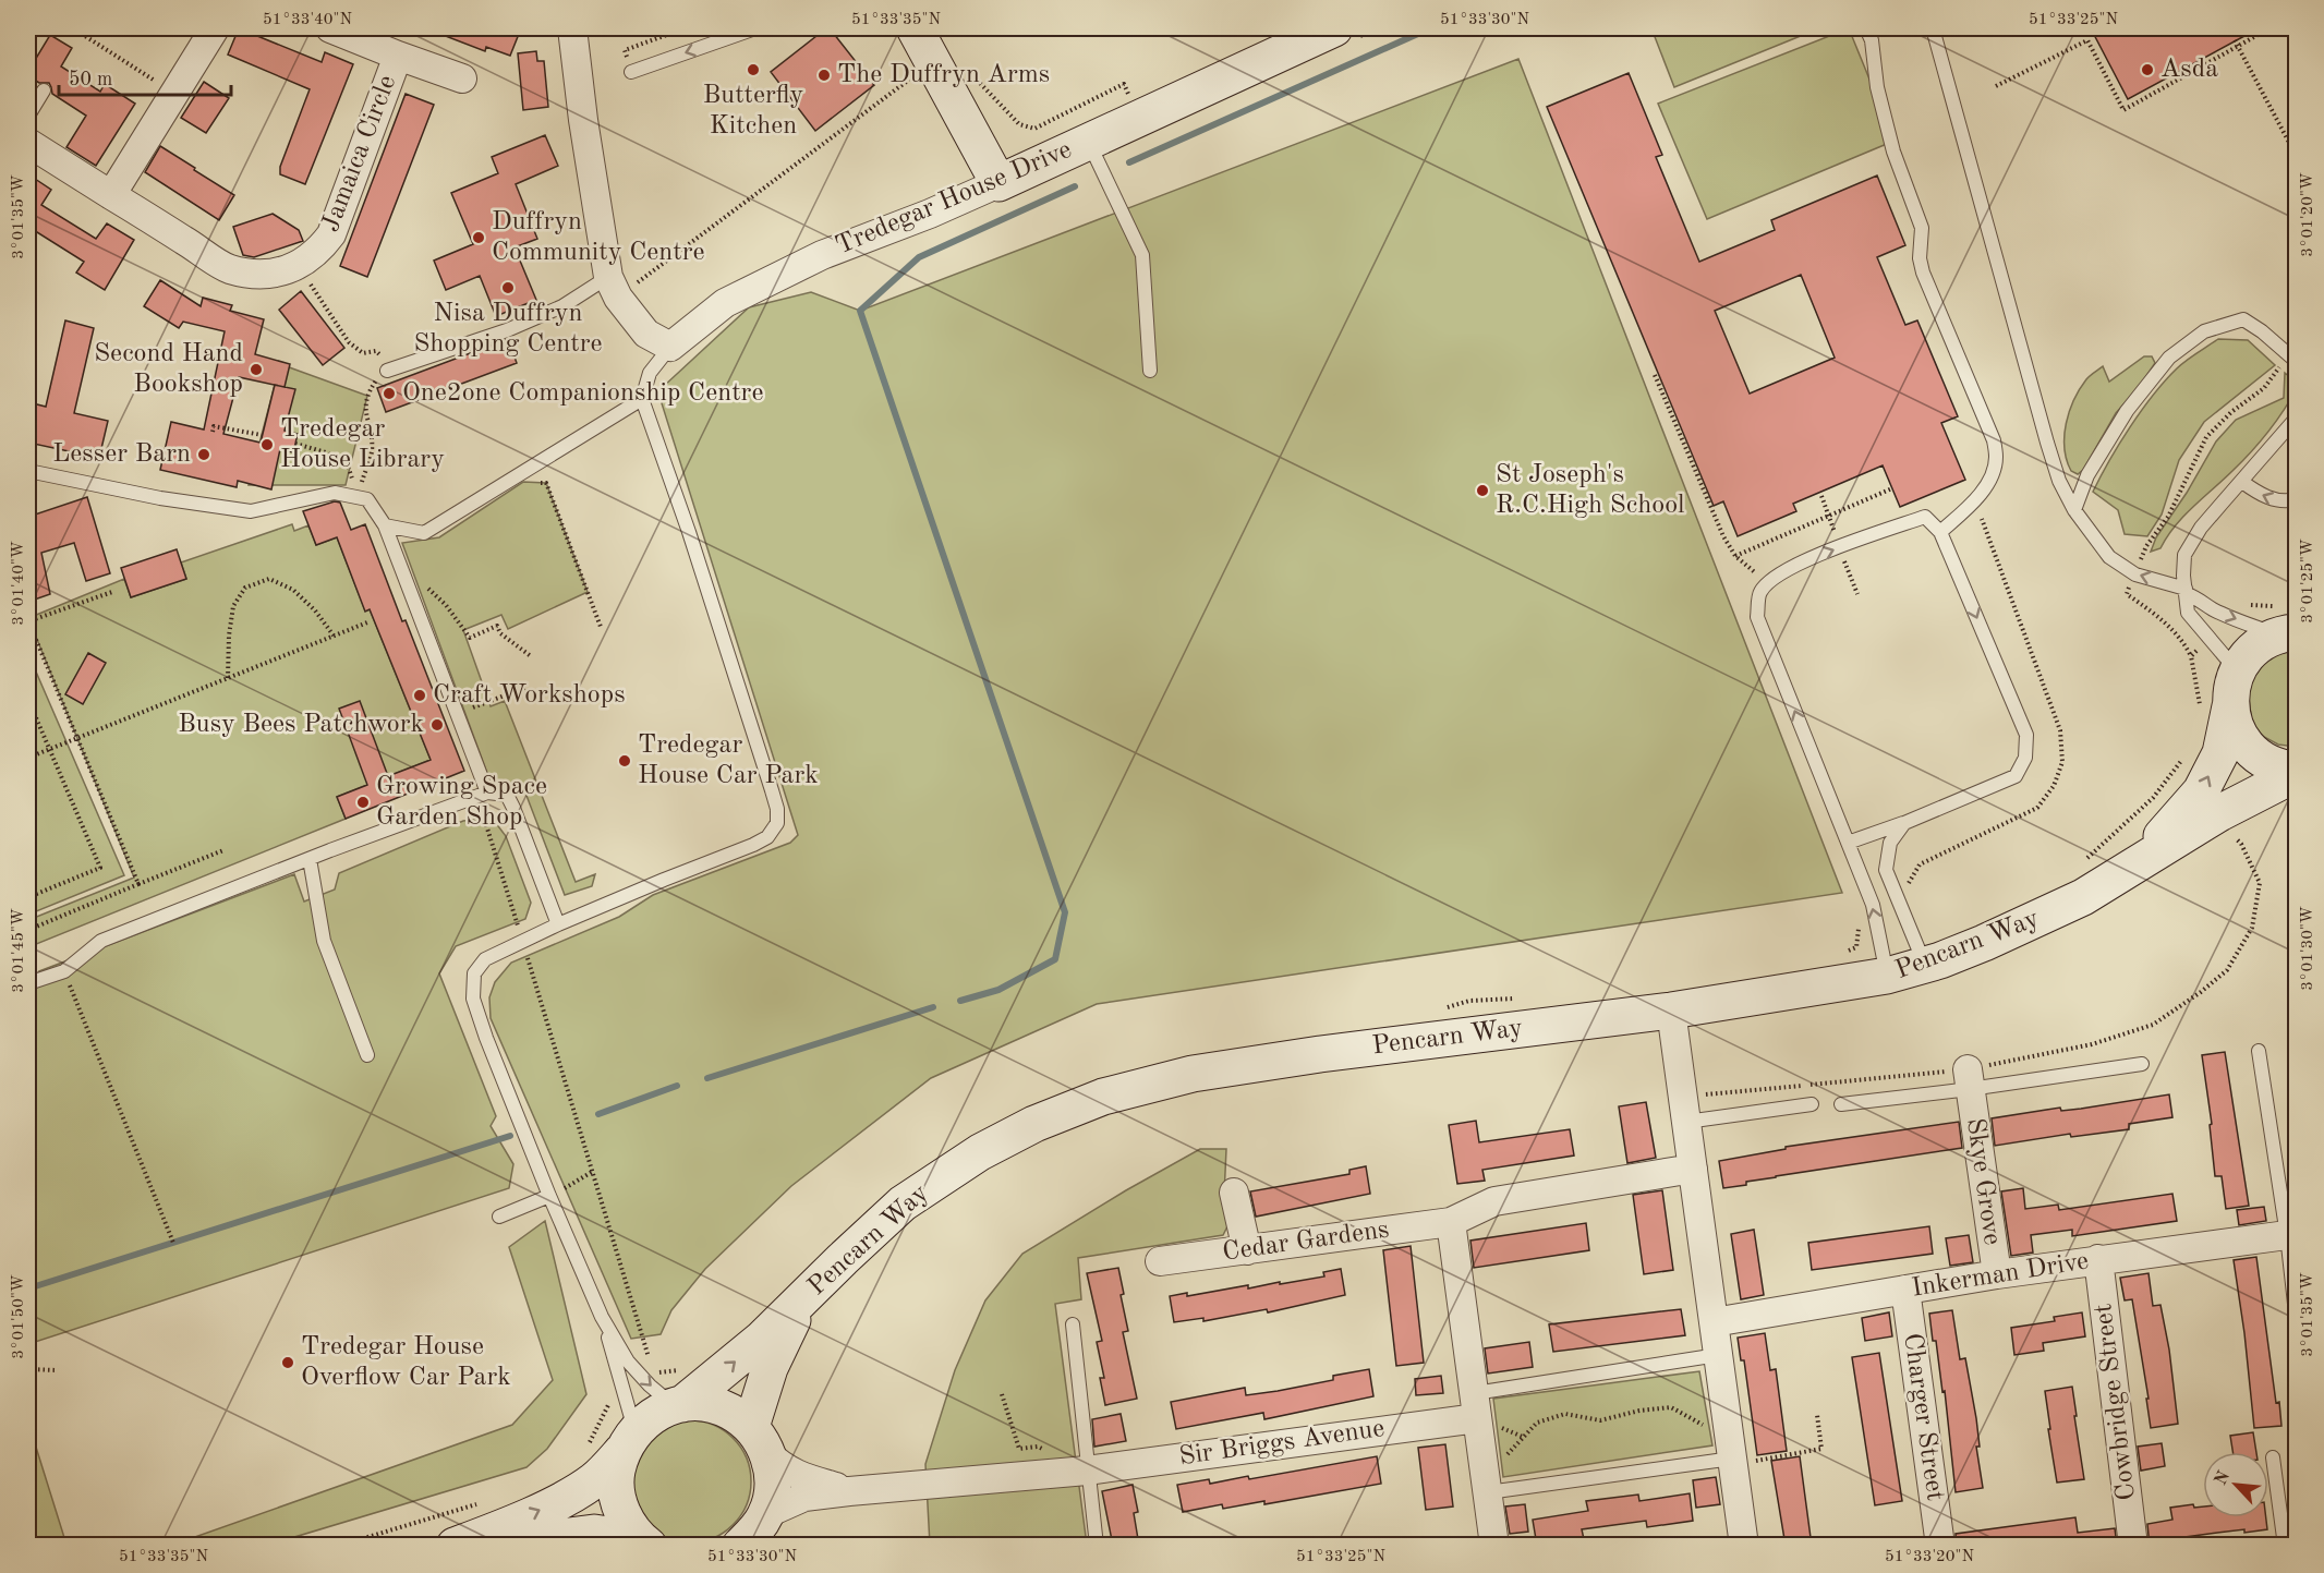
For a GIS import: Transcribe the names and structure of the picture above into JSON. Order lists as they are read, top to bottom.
{
  "streets": {
    "street": [
      "Jamaica Circle",
      "Tredegar House Drive",
      "Pencarn Way",
      "Skye Grove",
      "Cedar Gardens",
      "Inkerman Drive",
      "Cowbridge Street",
      "Charger Street",
      "Sir Briggs Avenue"
    ]
  },
  "crossings": [
    ["Pencarn Way", "Sir Briggs Avenue"],
    ["Skye Grove", "Inkerman Drive"],
    ["Inkerman Drive", "Cowbridge Street"],
    ["Inkerman Drive", "Charger Street"]
  ],
  "places": [
    "Butterfly Kitchen",
    "Asda",
    "The Duffryn Arms",
    "Duffryn Community Centre",
    "Nisa Duffryn Shopping Centre",
    "Second Hand Bookshop",
    "One2one Companionship Centre",
    "Tredegar House Library",
    "Lesser Barn",
    "St Joseph's R.C.High School",
    "Craft Workshops",
    "Busy Bees Patchwork",
    "Tredegar House Car Park",
    "Growing Space Garden Shop",
    "Tredegar House Overflow Car Park"
  ],
  "scale_bar": "50 m",
  "north": "top left",
  "coordinates": [
    "51°33'40\"N",
    "51°33'35\"N",
    "51°33'30\"N",
    "51°33'25\"N",
    "3°01'20\"W",
    "3°01'35\"W",
    "3°01'25\"W",
    "3°01'40\"W",
    "3°01'30\"W",
    "3°01'45\"W",
    "3°01'50\"W",
    "51°33'20\"N"
  ]
}
